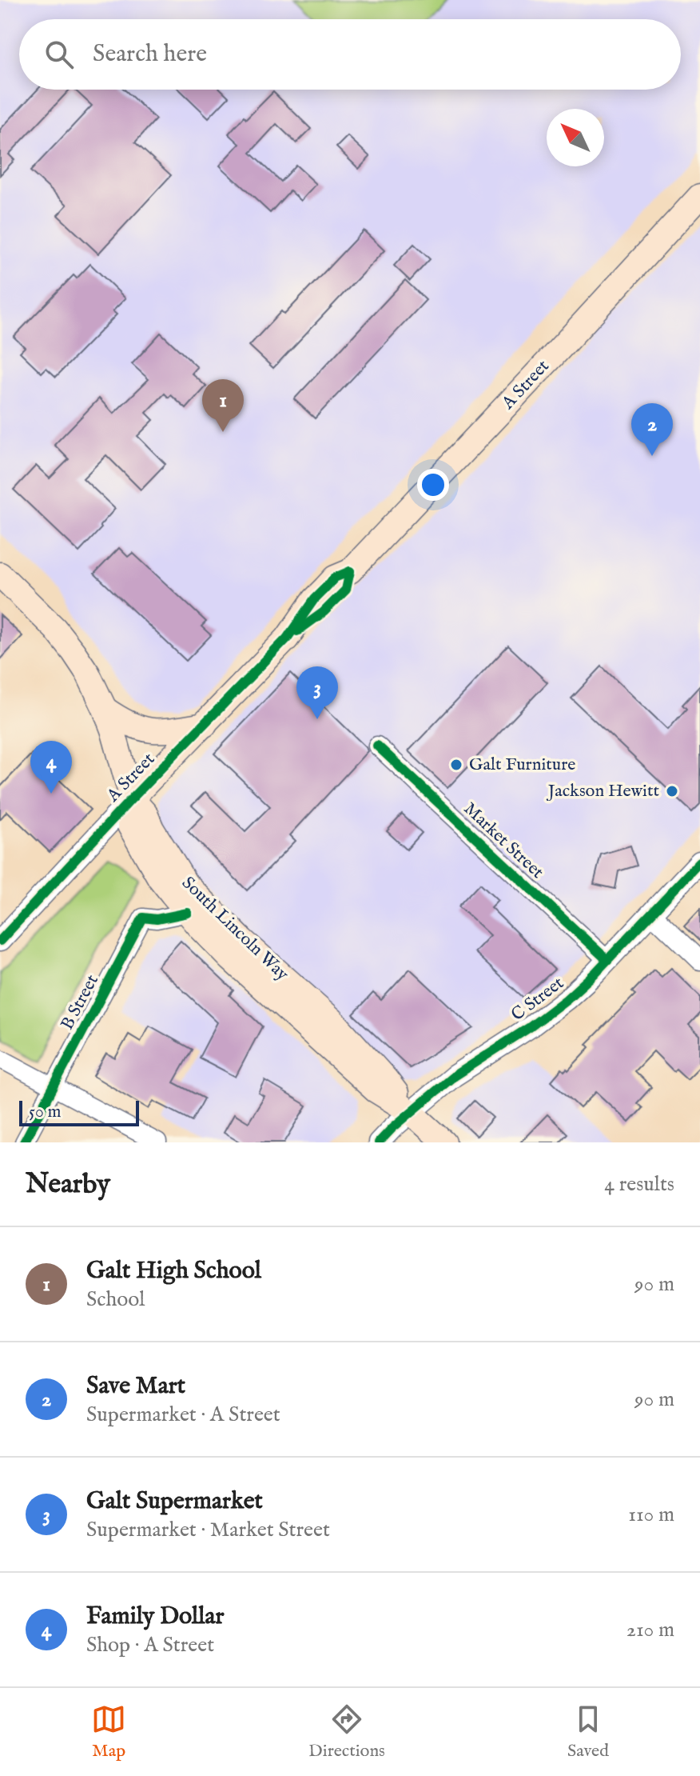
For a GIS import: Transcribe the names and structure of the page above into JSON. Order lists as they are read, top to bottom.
{
  "streets": {
    "main road": ["A Street", "South Lincoln Way"],
    "street": ["Market Street", "C Street", "B Street"]
  },
  "crossings": [
    ["A Street", "South Lincoln Way"],
    ["Market Street", "C Street"],
    ["South Lincoln Way", "C Street"],
    ["South Lincoln Way", "B Street"]
  ],
  "places": ["Galt Furniture", "Jackson Hewitt"],
  "scale_bar": "50 m",
  "north": "top left",
  "page": {
    "search": "Search here",
    "pins": [
      "1",
      "2",
      "3",
      "4"
    ],
    "scale": "50 m",
    "heading": ["Nearby", "4 results"],
    "list": [
      {
        "mark": "1",
        "name": "Galt High School",
        "note": "School",
        "value": "90 m"
      },
      {
        "mark": "2",
        "name": "Save Mart",
        "note": "Supermarket · A Street",
        "value": "90 m"
      },
      {
        "mark": "3",
        "name": "Galt Supermarket",
        "note": "Supermarket · Market Street",
        "value": "110 m"
      },
      {
        "mark": "4",
        "name": "Family Dollar",
        "note": "Shop · A Street",
        "value": "210 m"
      }
    ],
    "nav": ["Map", "Directions", "Saved"]
  }
}
